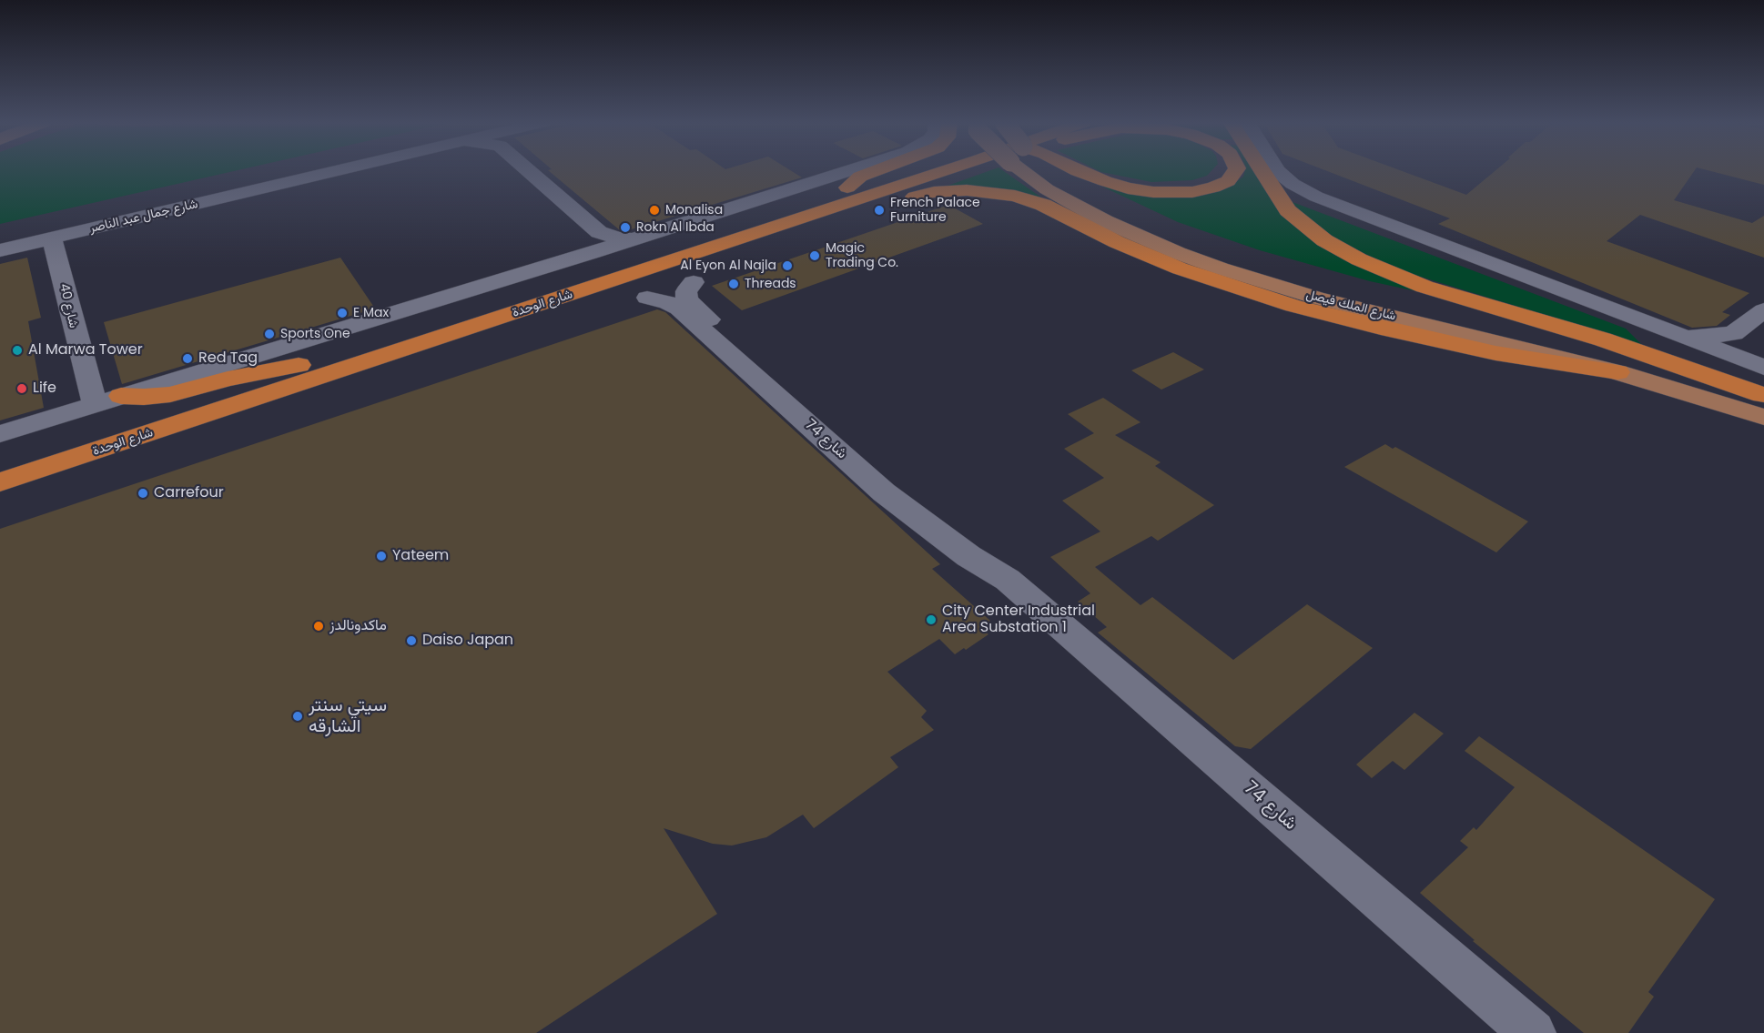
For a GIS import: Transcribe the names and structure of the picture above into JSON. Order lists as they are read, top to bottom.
{
  "streets": {
    "highway": ["شارع الوحدة"],
    "main road": ["شارع الملك فيصل"],
    "street": ["شارع جمال عبد الناصر", "شارع 40", "شارع 74"]
  },
  "crossings": [
    ["شارع جمال عبد الناصر", "شارع 40"]
  ],
  "places": [
    "Monalisa",
    "French Palace Furniture",
    "Rokn Al Ibda",
    "Magic Trading Co.",
    "Al Eyon Al Najla",
    "Threads",
    "E Max",
    "Sports One",
    "Al Marwa Tower",
    "Red Tag",
    "Life",
    "Carrefour",
    "Yateem",
    "City Center Industrial Area Substation 1",
    "ماكدونالدز",
    "Daiso Japan",
    "سيتي سنتر الشارقه"
  ]
}
